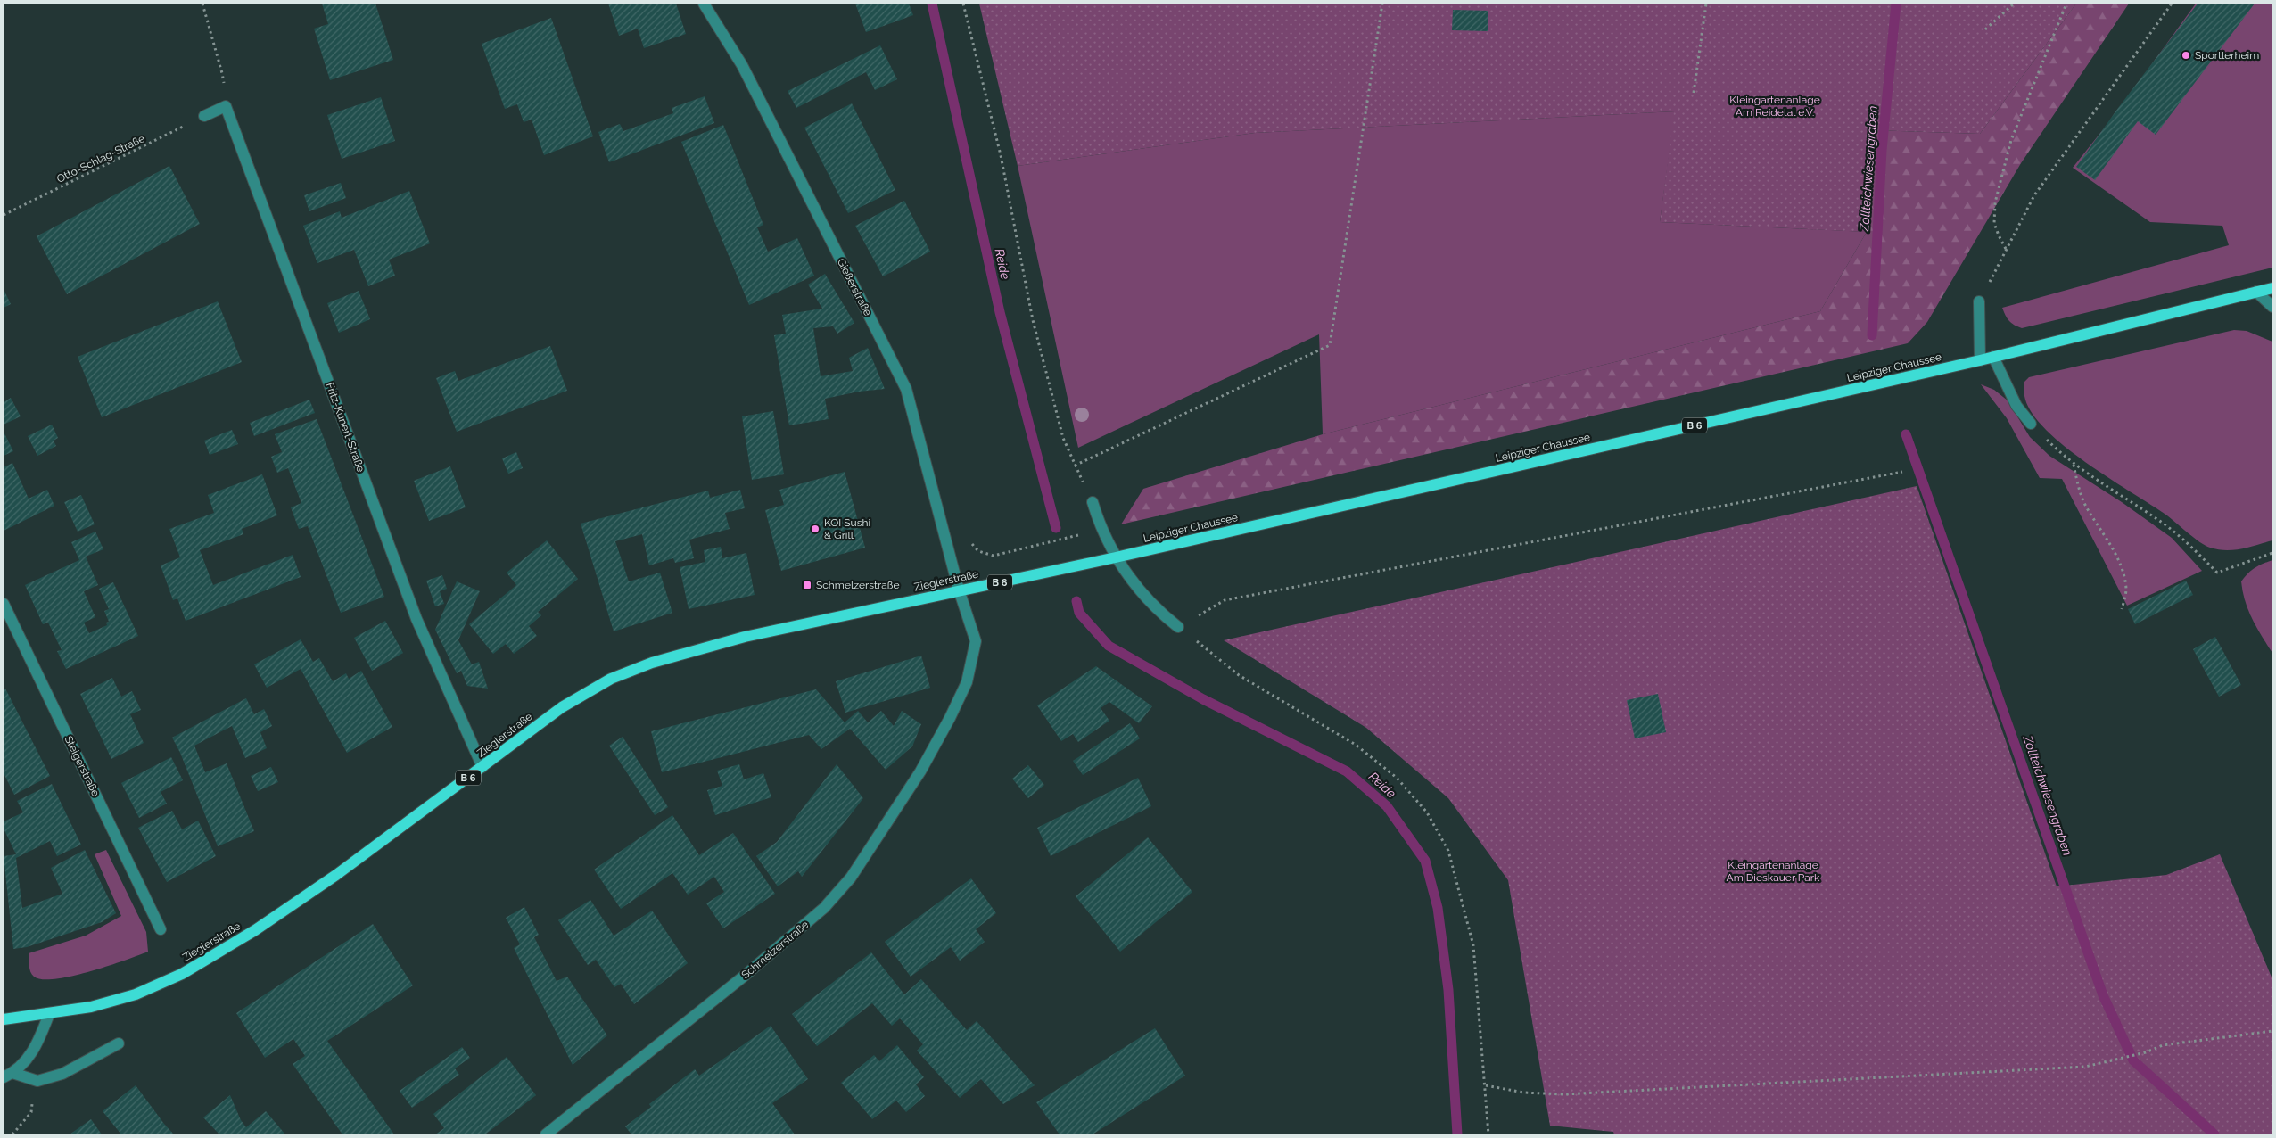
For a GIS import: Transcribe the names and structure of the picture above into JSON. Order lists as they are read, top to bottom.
{
  "streets": {
    "main road": ["Leipziger Chaussee", "B 6", "Zieglerstraße"],
    "street": [
      "Gießerstraße",
      "Fritz-Kunert-Straße",
      "Steigerstraße",
      "Schmelzerstraße"
    ],
    "path": ["Otto-Schlag-Straße"]
  },
  "crossings": [
    ["Gießerstraße", "Zieglerstraße"],
    ["Gießerstraße", "Schmelzerstraße"],
    ["Leipziger Chaussee", "Zieglerstraße"],
    ["Fritz-Kunert-Straße", "Zieglerstraße"],
    ["Zieglerstraße", "Schmelzerstraße"]
  ],
  "water": ["Zollteichwiesengraben", "Reide"],
  "parks": ["Kleingartenanlage Am Reidetal e.V.", "Kleingartenanlage Am Dieskauer Park"],
  "places": {
    "other": ["Sportlerheim", "KOI Sushi & Grill"],
    "transit": ["Schmelzerstraße"]
  }
}
